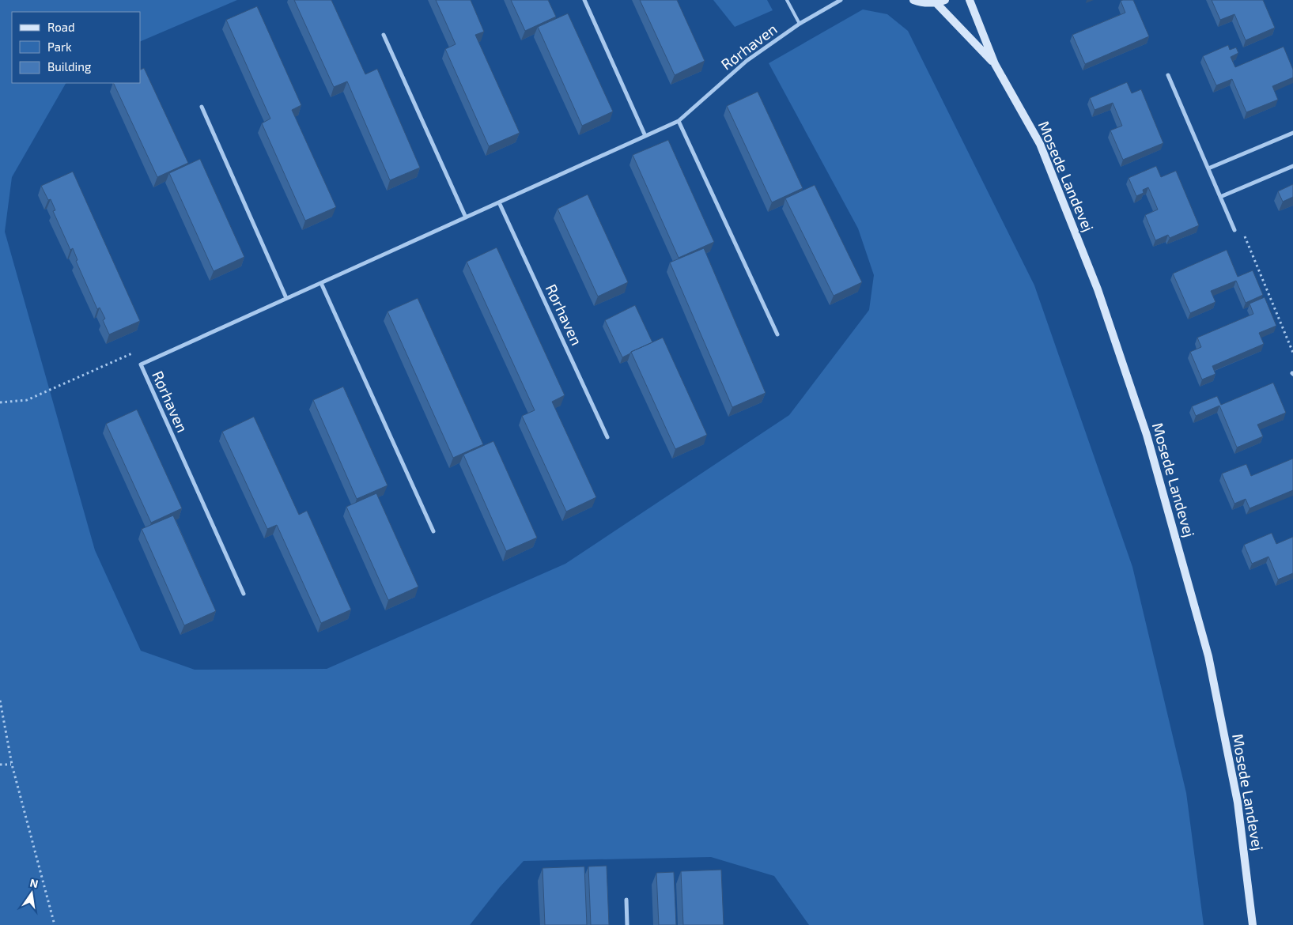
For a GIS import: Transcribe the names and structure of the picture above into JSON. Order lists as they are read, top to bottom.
{
  "streets": {
    "main road": ["Mosede Landevej"],
    "street": ["Rørhaven"]
  },
  "legend": ["Road", "Park", "Building"],
  "north": "top"
}
